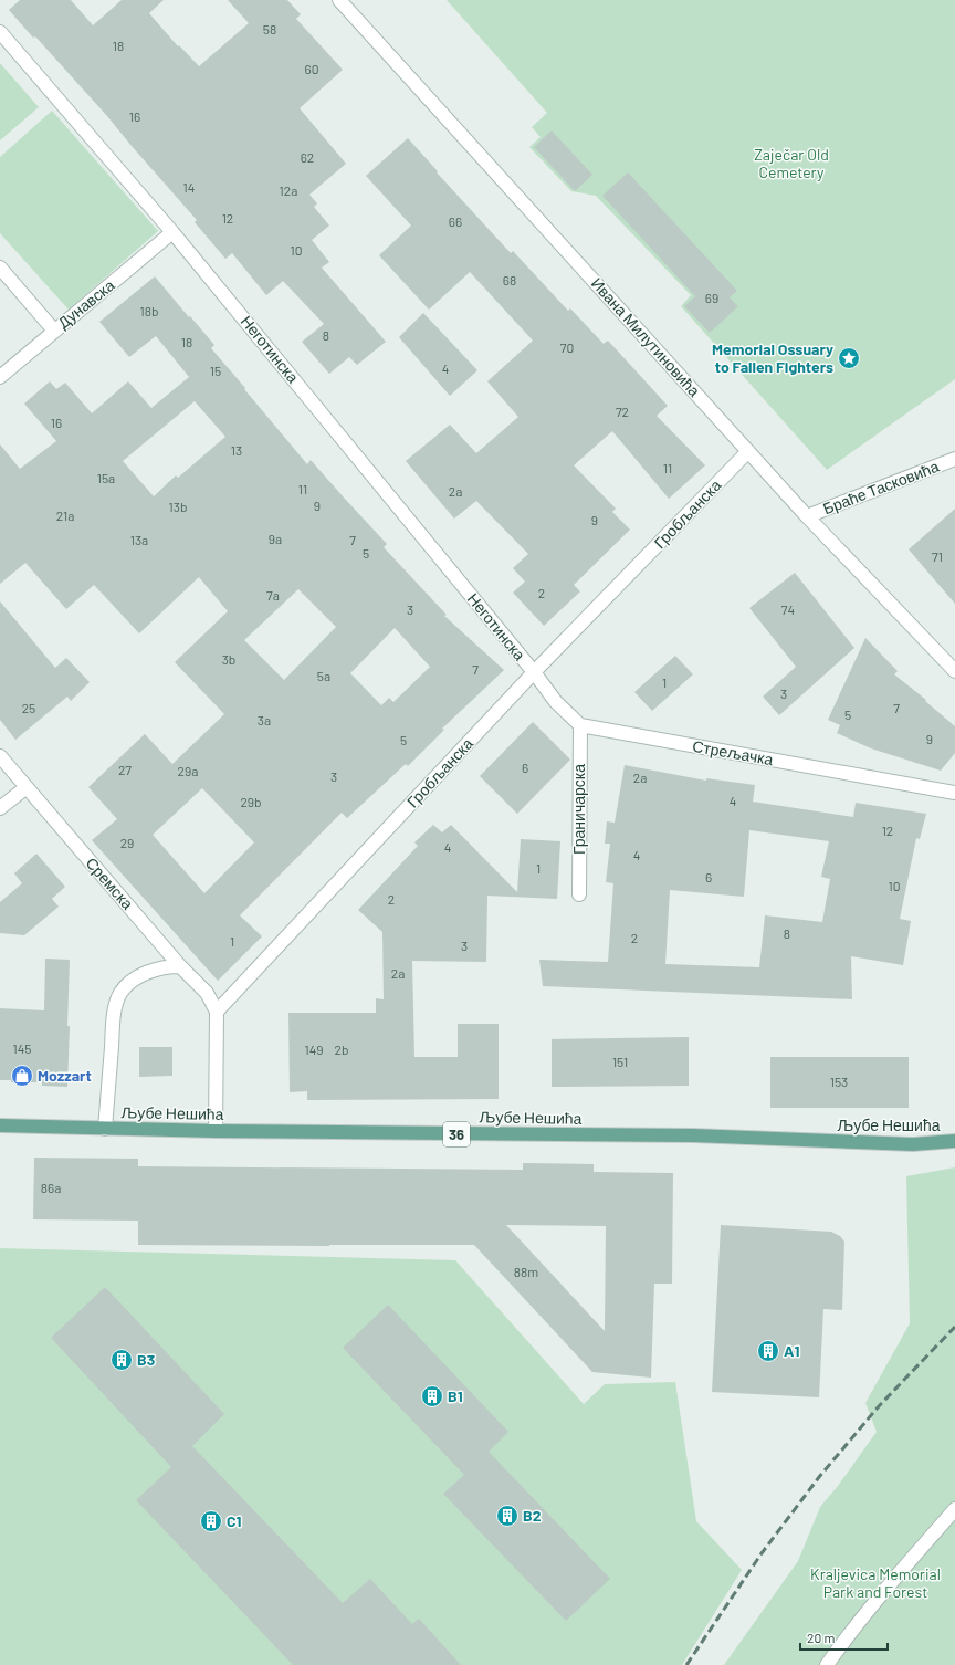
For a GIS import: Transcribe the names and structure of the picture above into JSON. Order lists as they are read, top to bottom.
{
  "streets": {
    "main road": ["Љубе Нешића", "36"],
    "street": [
      "Дунавска",
      "Ивана Милутиновића",
      "Неготинска",
      "Браће Тасковића",
      "Гробљанска",
      "Стрељачка",
      "Граничарска",
      "Сремска"
    ]
  },
  "crossings": [
    ["Дунавска", "Неготинска"],
    ["Ивана Милутиновића", "Браће Тасковића"],
    ["Ивана Милутиновића", "Гробљанска"],
    ["Неготинска", "Гробљанска"],
    ["Гробљанска", "Сремска"],
    ["Стрељачка", "Граничарска"]
  ],
  "parks": ["Zaječar Old Cemetery", "Kraljevica Memorial Park and Forest"],
  "places": {
    "place": ["Memorial Ossuary to Fallen Fighters"],
    "shop": ["Mozzart"],
    "building": [
      "A1",
      "B3",
      "B1",
      "B2",
      "C1"
    ]
  },
  "house_numbers": [
    "58",
    "18",
    "60",
    "16",
    "62",
    "14",
    "12a",
    "12",
    "66",
    "10",
    "68",
    "69",
    "18b",
    "8",
    "18",
    "70",
    "4",
    "15",
    "72",
    "16",
    "13",
    "11",
    "15a",
    "11",
    "2a",
    "9",
    "13b",
    "21a",
    "9",
    "9a",
    "13a",
    "7",
    "5",
    "71",
    "2",
    "7a",
    "3",
    "74",
    "3b",
    "7",
    "5a",
    "1",
    "3",
    "25",
    "7",
    "5",
    "3a",
    "9",
    "5",
    "6",
    "27",
    "29a",
    "3",
    "2a",
    "4",
    "29b",
    "12",
    "29",
    "4",
    "4",
    "1",
    "6",
    "10",
    "2",
    "8",
    "2",
    "1",
    "3",
    "2a",
    "145",
    "149",
    "2b",
    "151",
    "153",
    "86a",
    "88m"
  ],
  "scale_bar": "20 m"
}
